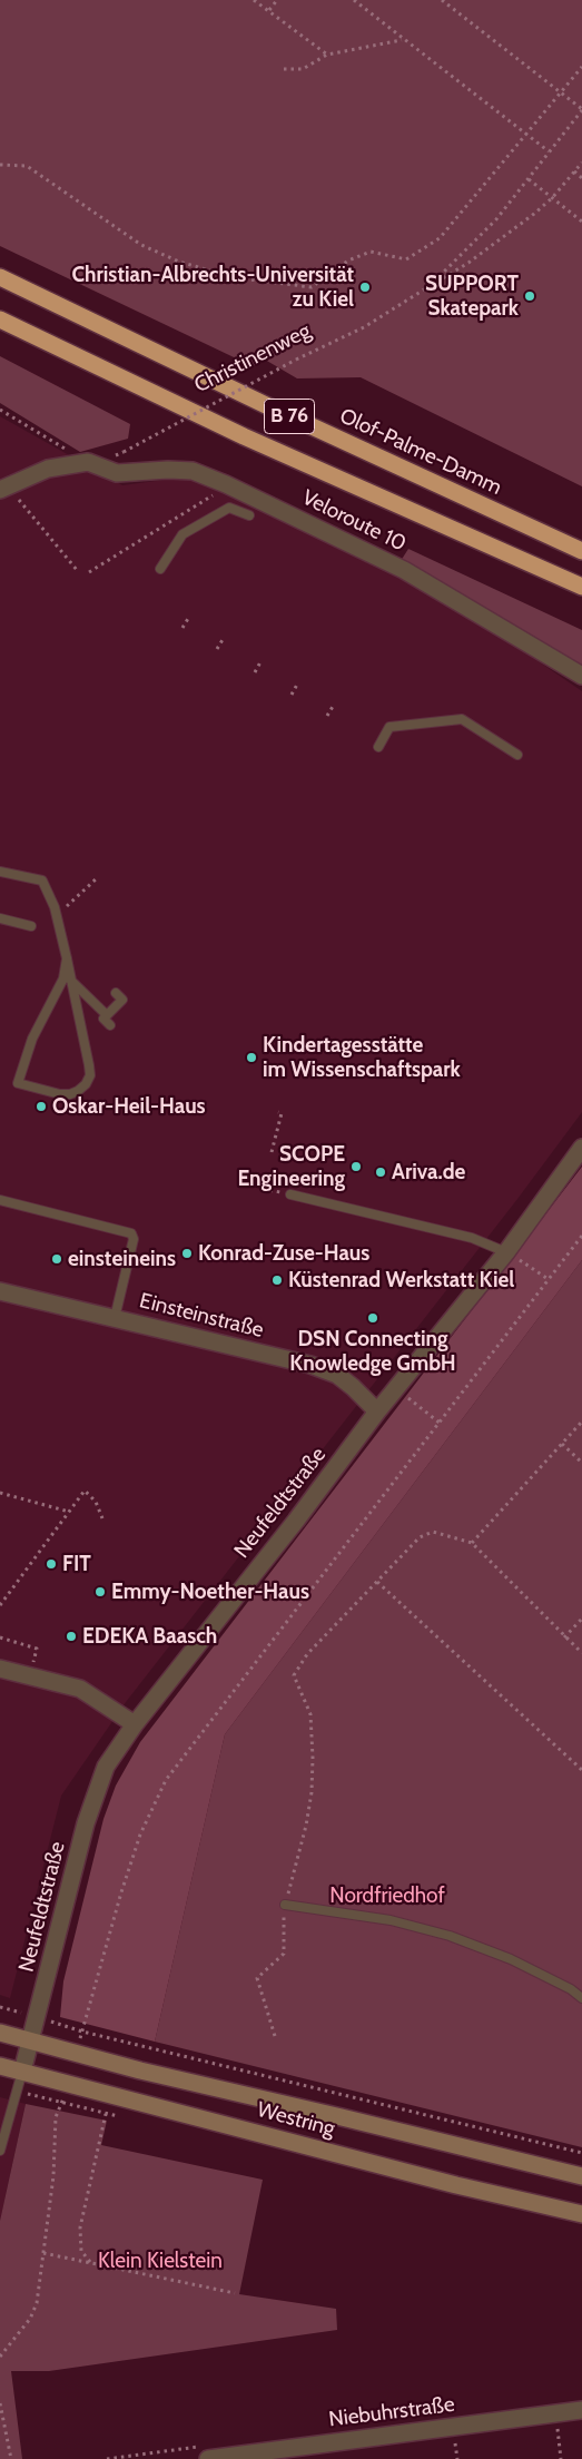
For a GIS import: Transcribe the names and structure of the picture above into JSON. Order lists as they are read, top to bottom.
{
  "streets": {
    "highway": ["B 76", "Olof-Palme-Damm"],
    "main road": ["Westring"],
    "street": [
      "Veloroute 10",
      "Einsteinstraße",
      "Neufeldtstraße",
      "Niebuhrstraße"
    ],
    "path": ["Christinenweg"]
  },
  "crossings": [
    ["Einsteinstraße", "Neufeldtstraße"],
    ["Neufeldtstraße", "Westring"]
  ],
  "parks": ["Nordfriedhof", "Klein Kielstein"],
  "places": [
    "Christian-Albrechts-Universität zu Kiel",
    "SUPPORT Skatepark",
    "Kindertagesstätte im Wissenschaftspark",
    "Oskar-Heil-Haus",
    "SCOPE Engineering",
    "Ariva.de",
    "Konrad-Zuse-Haus",
    "einsteineins",
    "Küstenrad Werkstatt Kiel",
    "DSN Connecting Knowledge GmbH",
    "FIT",
    "Emmy-Noether-Haus",
    "EDEKA Baasch"
  ]
}
